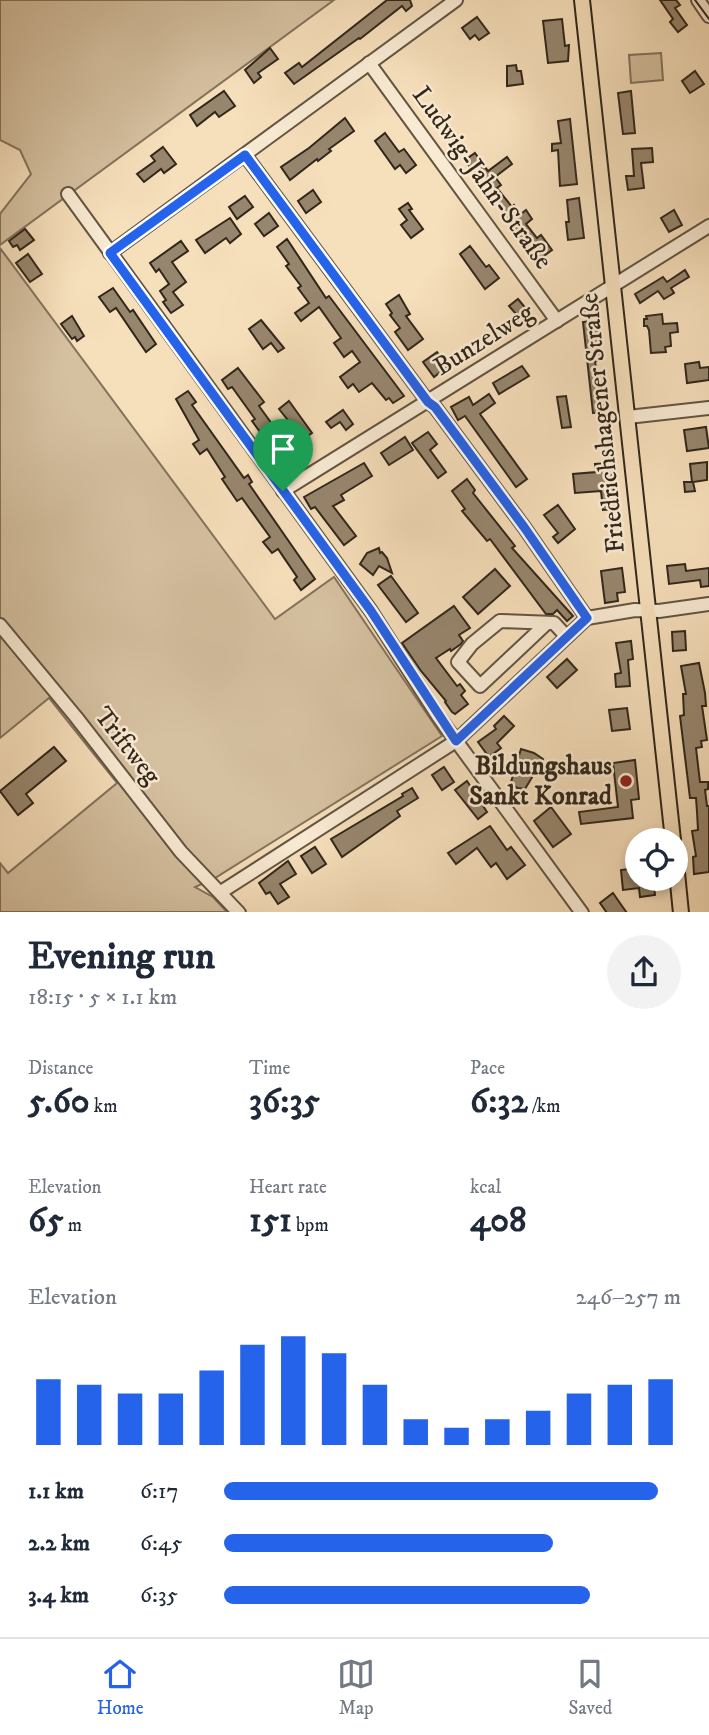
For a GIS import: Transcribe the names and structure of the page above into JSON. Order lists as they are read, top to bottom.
{
  "streets": {
    "main road": ["Friedrichshagener Straße"],
    "street": ["Ludwig-Jahn-Straße", "Bunzelweg", "Triftweg"]
  },
  "crossings": [
    ["Ludwig-Jahn-Straße", "Bunzelweg"],
    ["Bunzelweg", "Friedrichshagener Straße"]
  ],
  "places": ["Bildungshaus Sankt Konrad"],
  "page": {
    "heading": ["Evening run", "18:15 · 5 × 1.1 km"],
    "stats": [
      ["Distance", "5.60 km"],
      ["Time", "36:35"],
      ["Pace", "6:32 /km"],
      ["Elevation", "65 m"],
      ["Heart rate", "151 bpm"],
      ["kcal", "408"]
    ],
    "chart": ["Elevation", "246–257 m"],
    "list": [
      {
        "name": "1.1 km",
        "note": "6:17"
      },
      {
        "name": "2.2 km",
        "note": "6:45"
      },
      {
        "name": "3.4 km",
        "note": "6:35"
      }
    ],
    "tabs": ["Home", "Map", "Saved"]
  }
}
